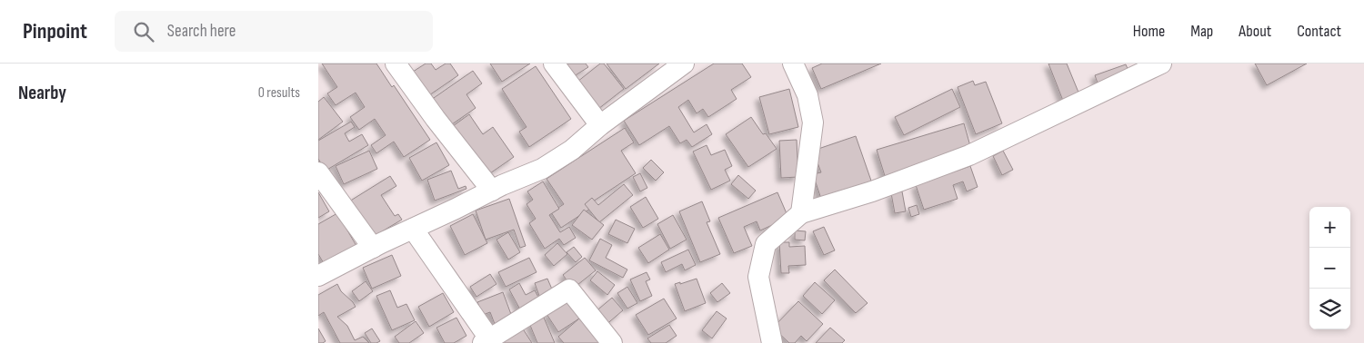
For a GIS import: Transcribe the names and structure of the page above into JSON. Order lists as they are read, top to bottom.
{
  "page": {
    "header": "Pinpoint",
    "search": "Search here",
    "nav": [
      "Home",
      "Map",
      "About",
      "Contact"
    ],
    "heading": ["Nearby", "0 results"],
    "map_buttons": ["+", "−"]
  }
}
